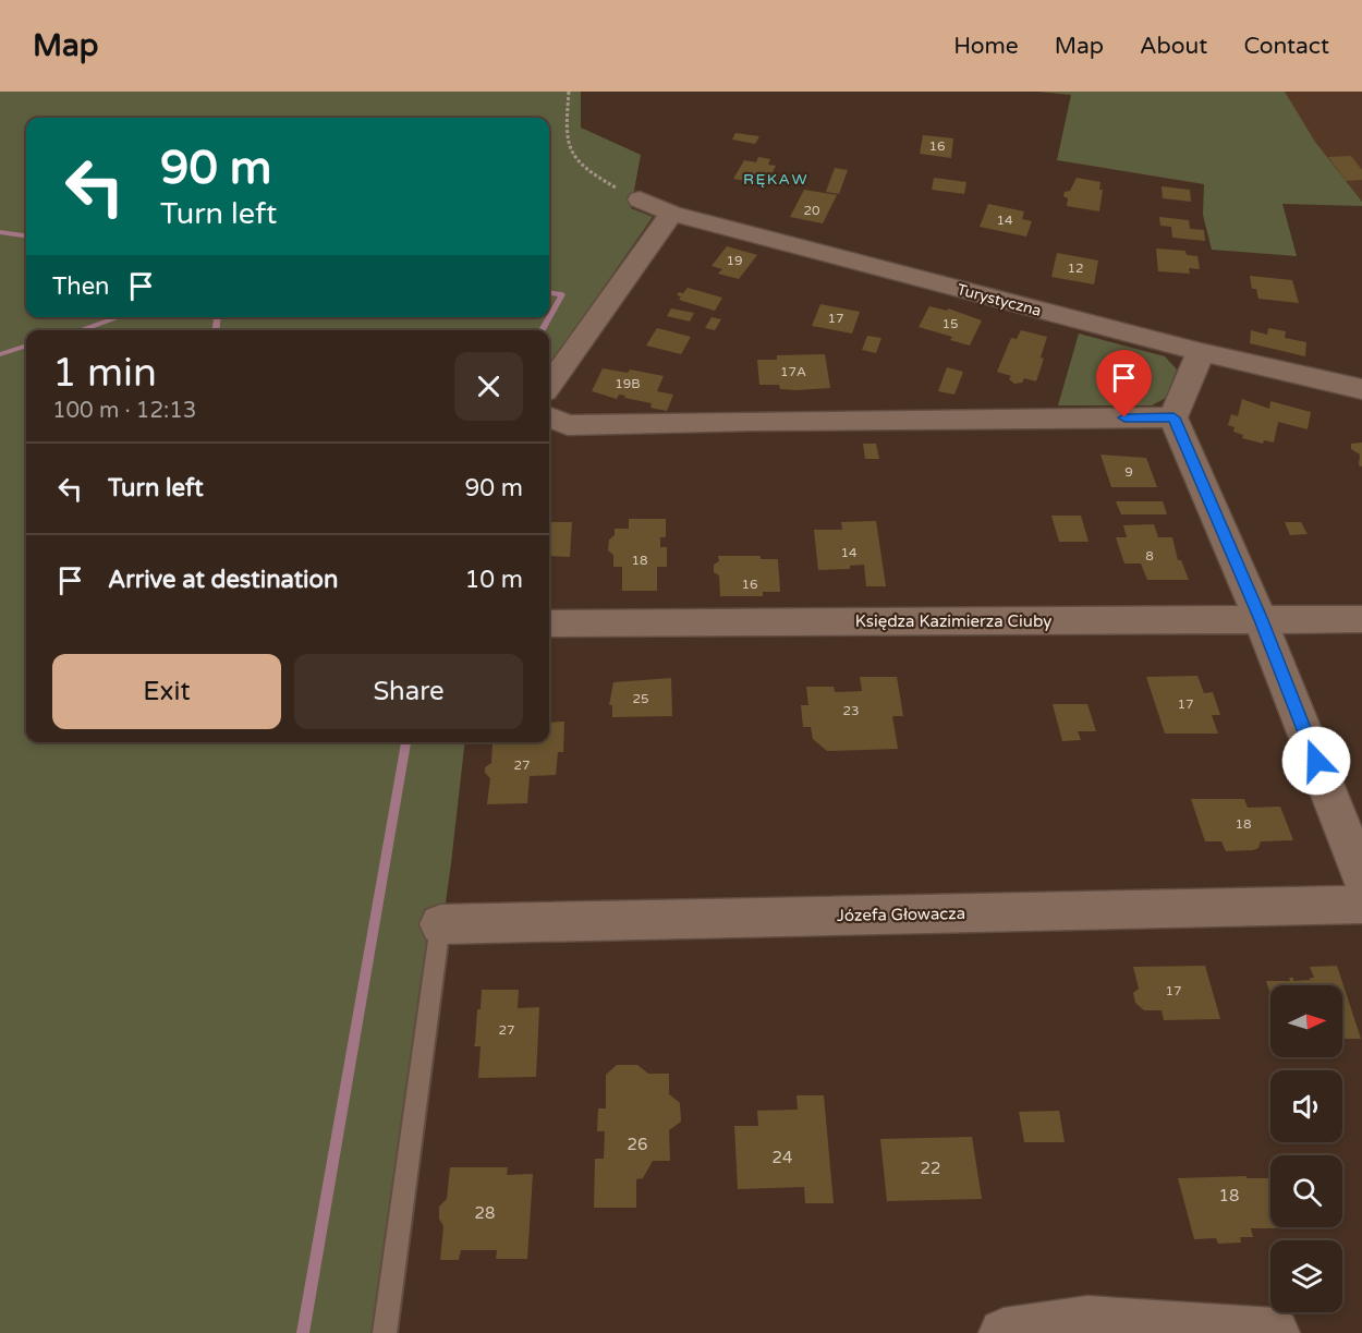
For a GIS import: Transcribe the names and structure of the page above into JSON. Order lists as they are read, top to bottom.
{
  "streets": {
    "street": ["Turystyczna", "Księdza Kazimierza Ciuby", "Józefa Głowacza"]
  },
  "districts": ["RĘKAW"],
  "house_numbers": [
    "16",
    "20",
    "14",
    "19",
    "12",
    "17",
    "15",
    "17A",
    "19B",
    "9",
    "14",
    "8",
    "18",
    "16",
    "25",
    "17",
    "23",
    "27",
    "18",
    "17",
    "27",
    "26",
    "24",
    "22",
    "18",
    "28"
  ],
  "north": "right",
  "page": {
    "header": "Map",
    "nav": [
      "Home",
      "Map",
      "About",
      "Contact"
    ],
    "turn": ["90 m", "Turn left"],
    "then": "Then",
    "heading": ["1 min", "100 m · 12:13"],
    "list": [
      {
        "name": "Turn left",
        "value": "90 m"
      },
      {
        "name": "Arrive at destination",
        "value": "10 m"
      }
    ],
    "buttons": ["Exit", "Share"]
  }
}
